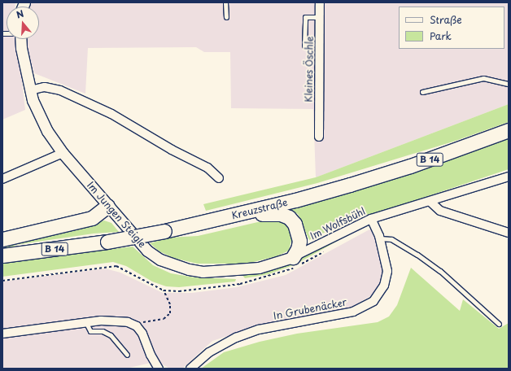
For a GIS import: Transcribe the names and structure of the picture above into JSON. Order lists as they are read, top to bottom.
{
  "streets": {
    "main road": ["B 14", "Kreuzstraße"],
    "street": [
      "Kleines Öschle",
      "Im Jungen Steigle",
      "Im Wolfsbühl",
      "In Grubenäcker"
    ]
  },
  "crossings": [
    ["Im Jungen Steigle", "Im Wolfsbühl"],
    ["Im Wolfsbühl", "In Grubenäcker"]
  ],
  "legend": ["Straße", "Park"],
  "north": "top"
}
